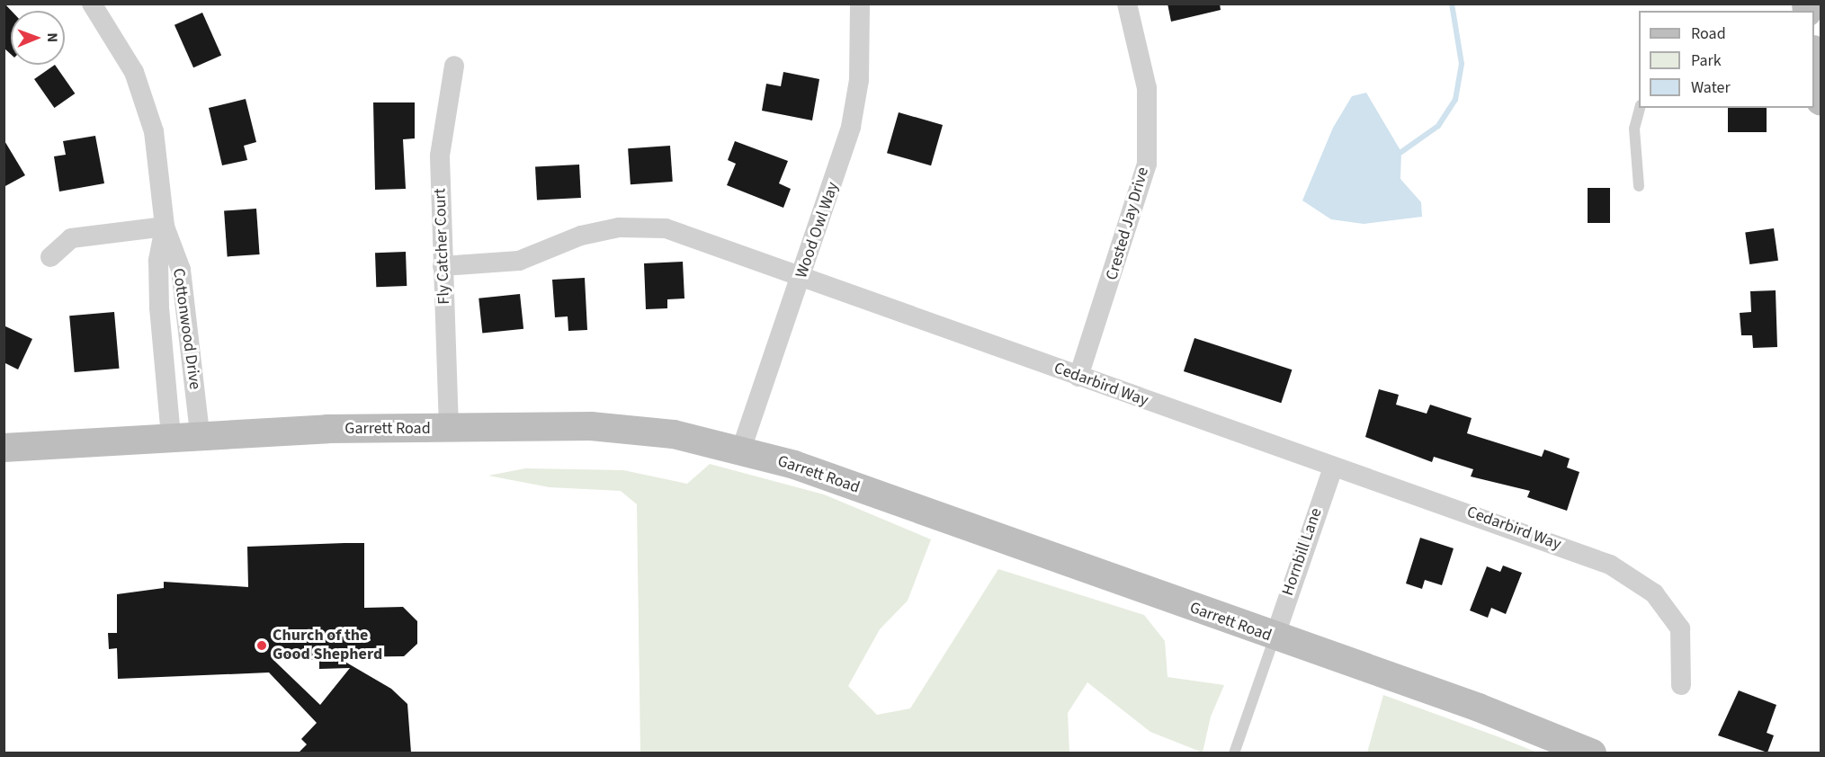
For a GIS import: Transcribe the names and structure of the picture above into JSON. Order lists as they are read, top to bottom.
{
  "streets": {
    "street": [
      "Crested Jay Drive",
      "Wood Owl Way",
      "Fly Catcher Court",
      "Cottonwood Drive",
      "Cedarbird Way",
      "Garrett Road",
      "Hornbill Lane"
    ]
  },
  "crossings": [
    ["Crested Jay Drive", "Cedarbird Way"],
    ["Wood Owl Way", "Cedarbird Way"],
    ["Wood Owl Way", "Garrett Road"],
    ["Fly Catcher Court", "Cedarbird Way"],
    ["Fly Catcher Court", "Garrett Road"],
    ["Cottonwood Drive", "Garrett Road"],
    ["Cedarbird Way", "Hornbill Lane"],
    ["Garrett Road", "Hornbill Lane"]
  ],
  "places": ["Church of the Good Shepherd"],
  "legend": ["Road", "Park", "Water"],
  "north": "right"
}
